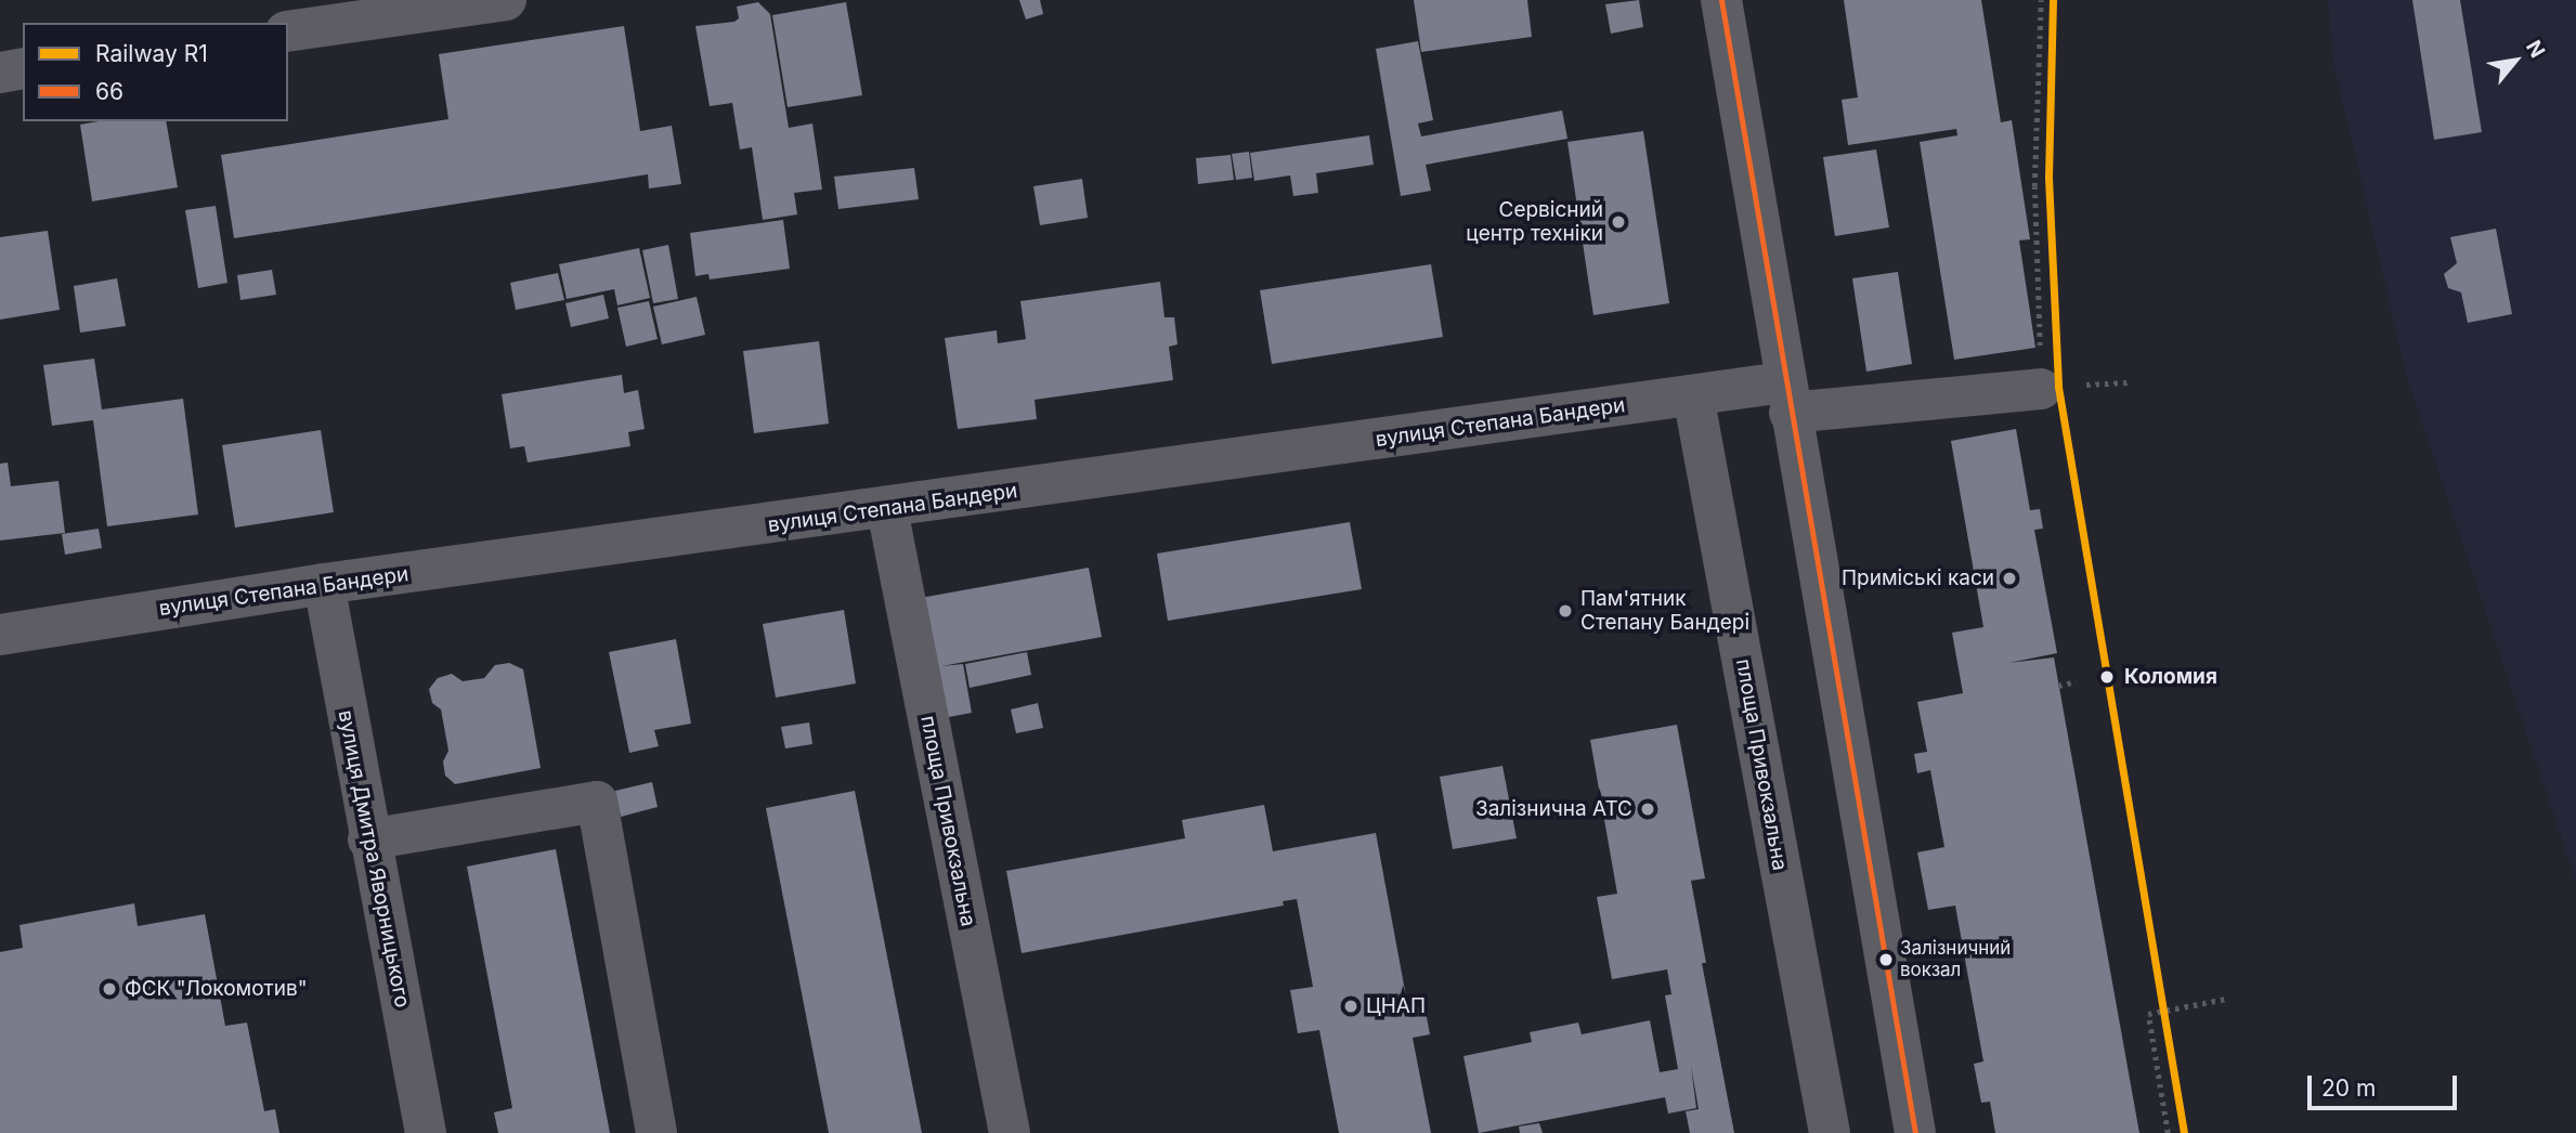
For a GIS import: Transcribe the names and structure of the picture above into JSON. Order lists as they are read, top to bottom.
{
  "streets": {
    "street": ["вулиця Степана Бандери", "площа Привокзальна", "вулиця Дмитра Яворницького"]
  },
  "crossings": [
    ["вулиця Степана Бандери", "площа Привокзальна"],
    ["вулиця Степана Бандери", "вулиця Дмитра Яворницького"]
  ],
  "places": [
    "Сервісний центр техніки",
    "Приміські каси",
    "Пам'ятник Степану Бандері",
    "Коломия",
    "Залізнична АТС",
    "Залізничний вокзал",
    "ФСК \"Локомотив\"",
    "ЦНАП"
  ],
  "lines": ["rail line R1", "transit line 66"],
  "legend": ["Railway R1", "66"],
  "scale_bar": "20 m",
  "north": "top right"
}
